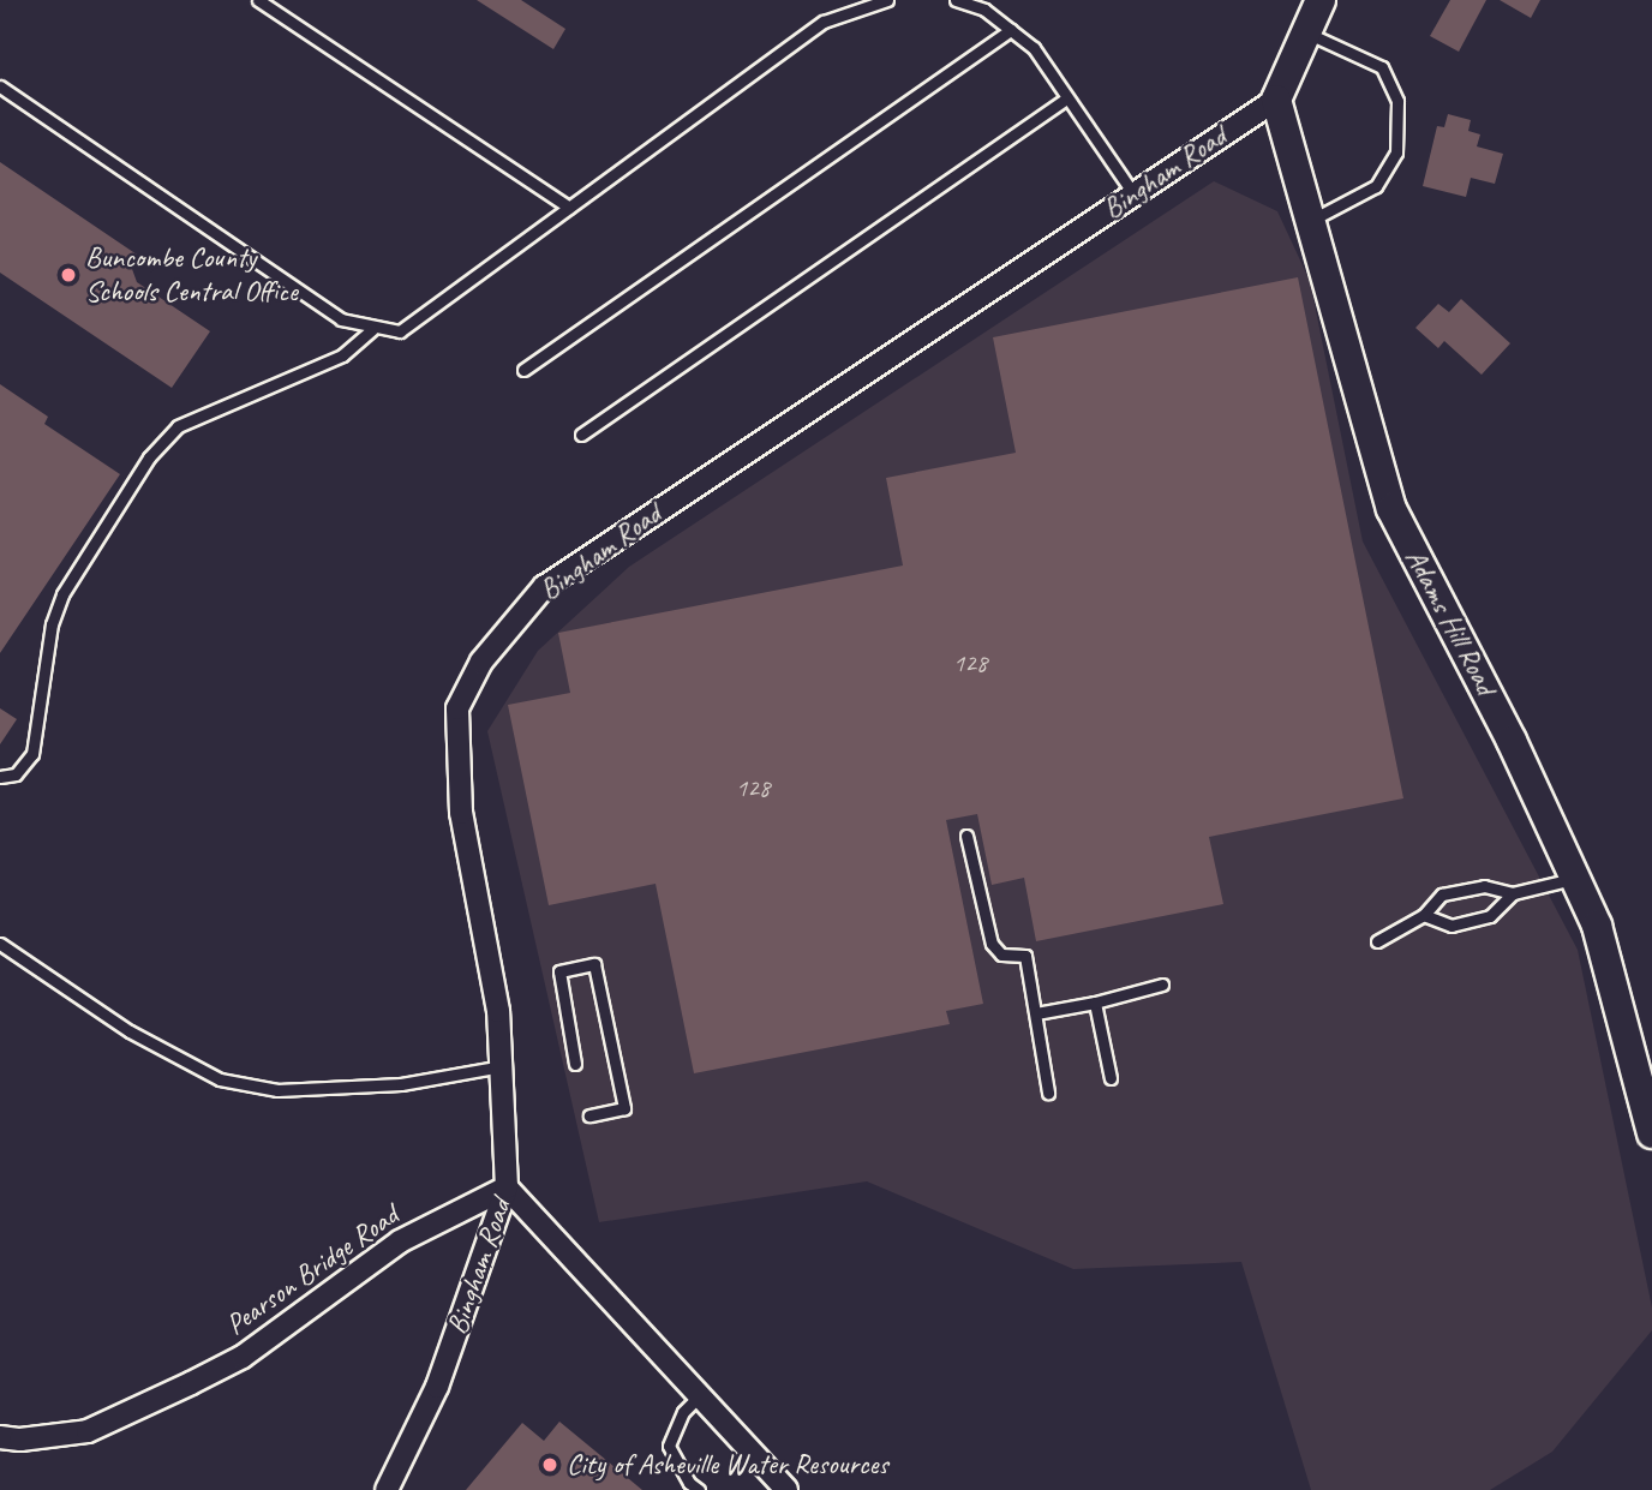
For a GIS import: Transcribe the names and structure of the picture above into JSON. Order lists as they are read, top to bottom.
{
  "streets": {
    "street": ["Bingham Road", "Adams Hill Road", "Pearson Bridge Road"]
  },
  "crossings": [
    ["Bingham Road", "Adams Hill Road"],
    ["Bingham Road", "Pearson Bridge Road"]
  ],
  "places": ["Buncombe County Schools Central Office", "City of Asheville Water Resources"],
  "house_numbers": ["128", "128"]
}
